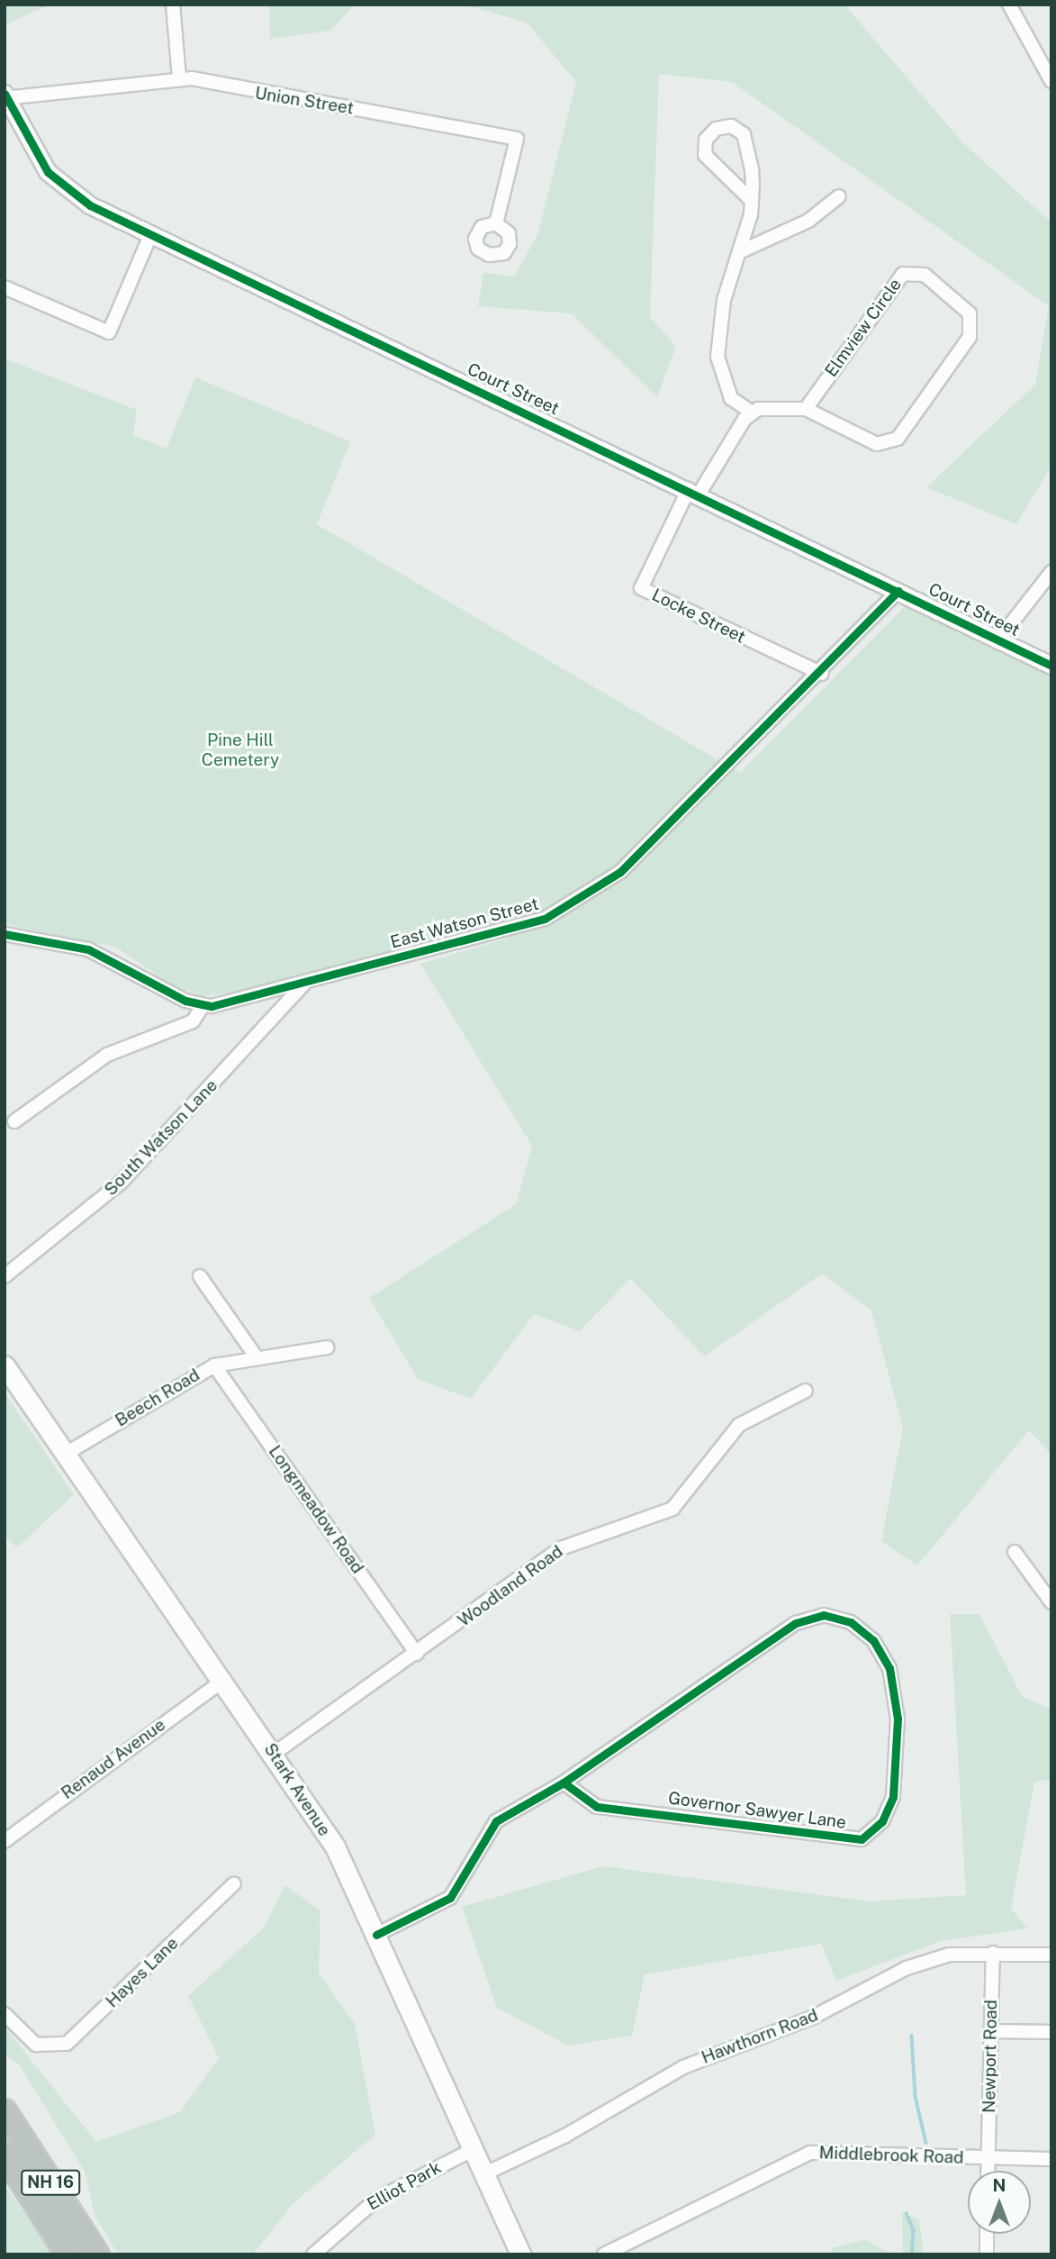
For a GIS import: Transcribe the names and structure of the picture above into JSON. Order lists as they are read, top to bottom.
{
  "streets": {
    "highway": ["NH 16"],
    "main road": ["Stark Avenue"],
    "street": [
      "Union Street",
      "Elmview Circle",
      "Court Street",
      "Locke Street",
      "East Watson Street",
      "South Watson Lane",
      "Beech Road",
      "Longmeadow Road",
      "Woodland Road",
      "Renaud Avenue",
      "Governor Sawyer Lane",
      "Hayes Lane",
      "Hawthorn Road",
      "Newport Road",
      "Middlebrook Road",
      "Elliot Park"
    ]
  },
  "crossings": [
    ["Union Street", "Court Street"],
    ["Court Street", "Locke Street"],
    ["Court Street", "East Watson Street"],
    ["Locke Street", "East Watson Street"],
    ["East Watson Street", "South Watson Lane"],
    ["Beech Road", "Longmeadow Road"],
    ["Beech Road", "Stark Avenue"],
    ["Longmeadow Road", "Woodland Road"],
    ["Woodland Road", "Stark Avenue"],
    ["Renaud Avenue", "Stark Avenue"],
    ["Stark Avenue", "Governor Sawyer Lane"],
    ["Stark Avenue", "Hawthorn Road"],
    ["Stark Avenue", "Elliot Park"],
    ["Hawthorn Road", "Newport Road"],
    ["Newport Road", "Middlebrook Road"]
  ],
  "parks": ["Pine Hill Cemetery"],
  "north": "top"
}
